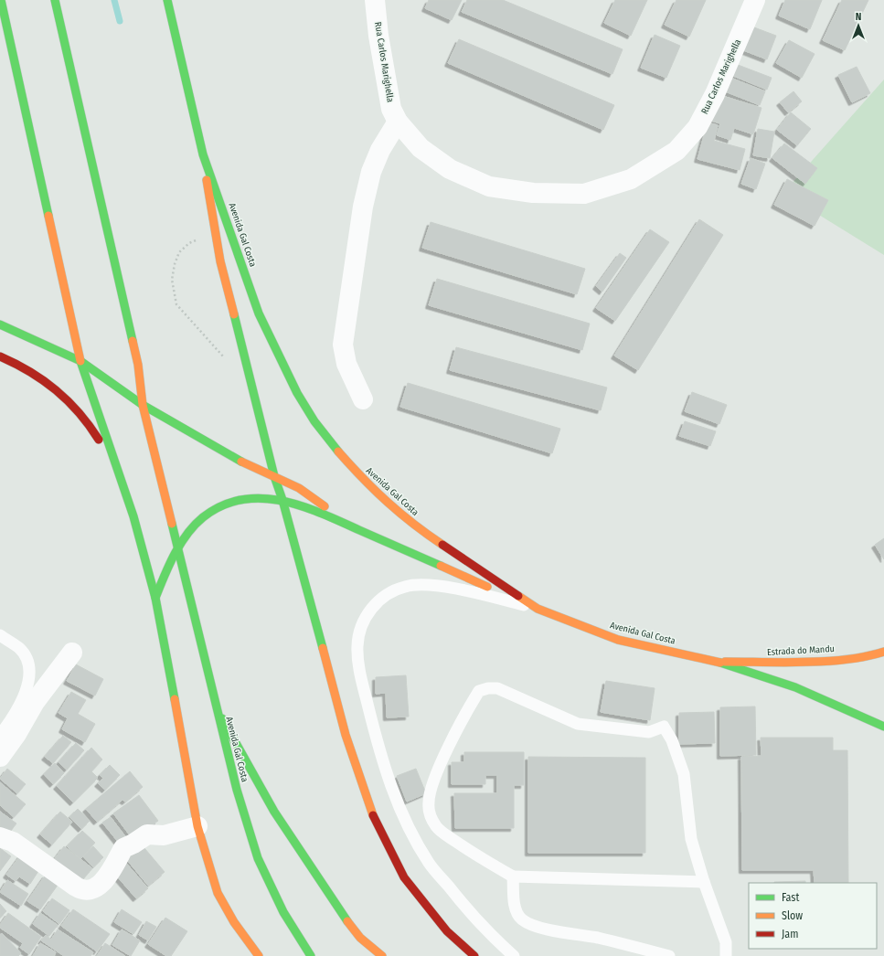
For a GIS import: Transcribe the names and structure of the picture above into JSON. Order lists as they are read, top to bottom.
{
  "streets": {
    "main road": ["Avenida Gal Costa", "Estrada do Mandu"],
    "street": ["Rua Carlos Marighella"]
  },
  "crossings": [
    ["Avenida Gal Costa", "Estrada do Mandu"]
  ],
  "legend": ["Fast", "Slow", "Jam"],
  "north": "top"
}
